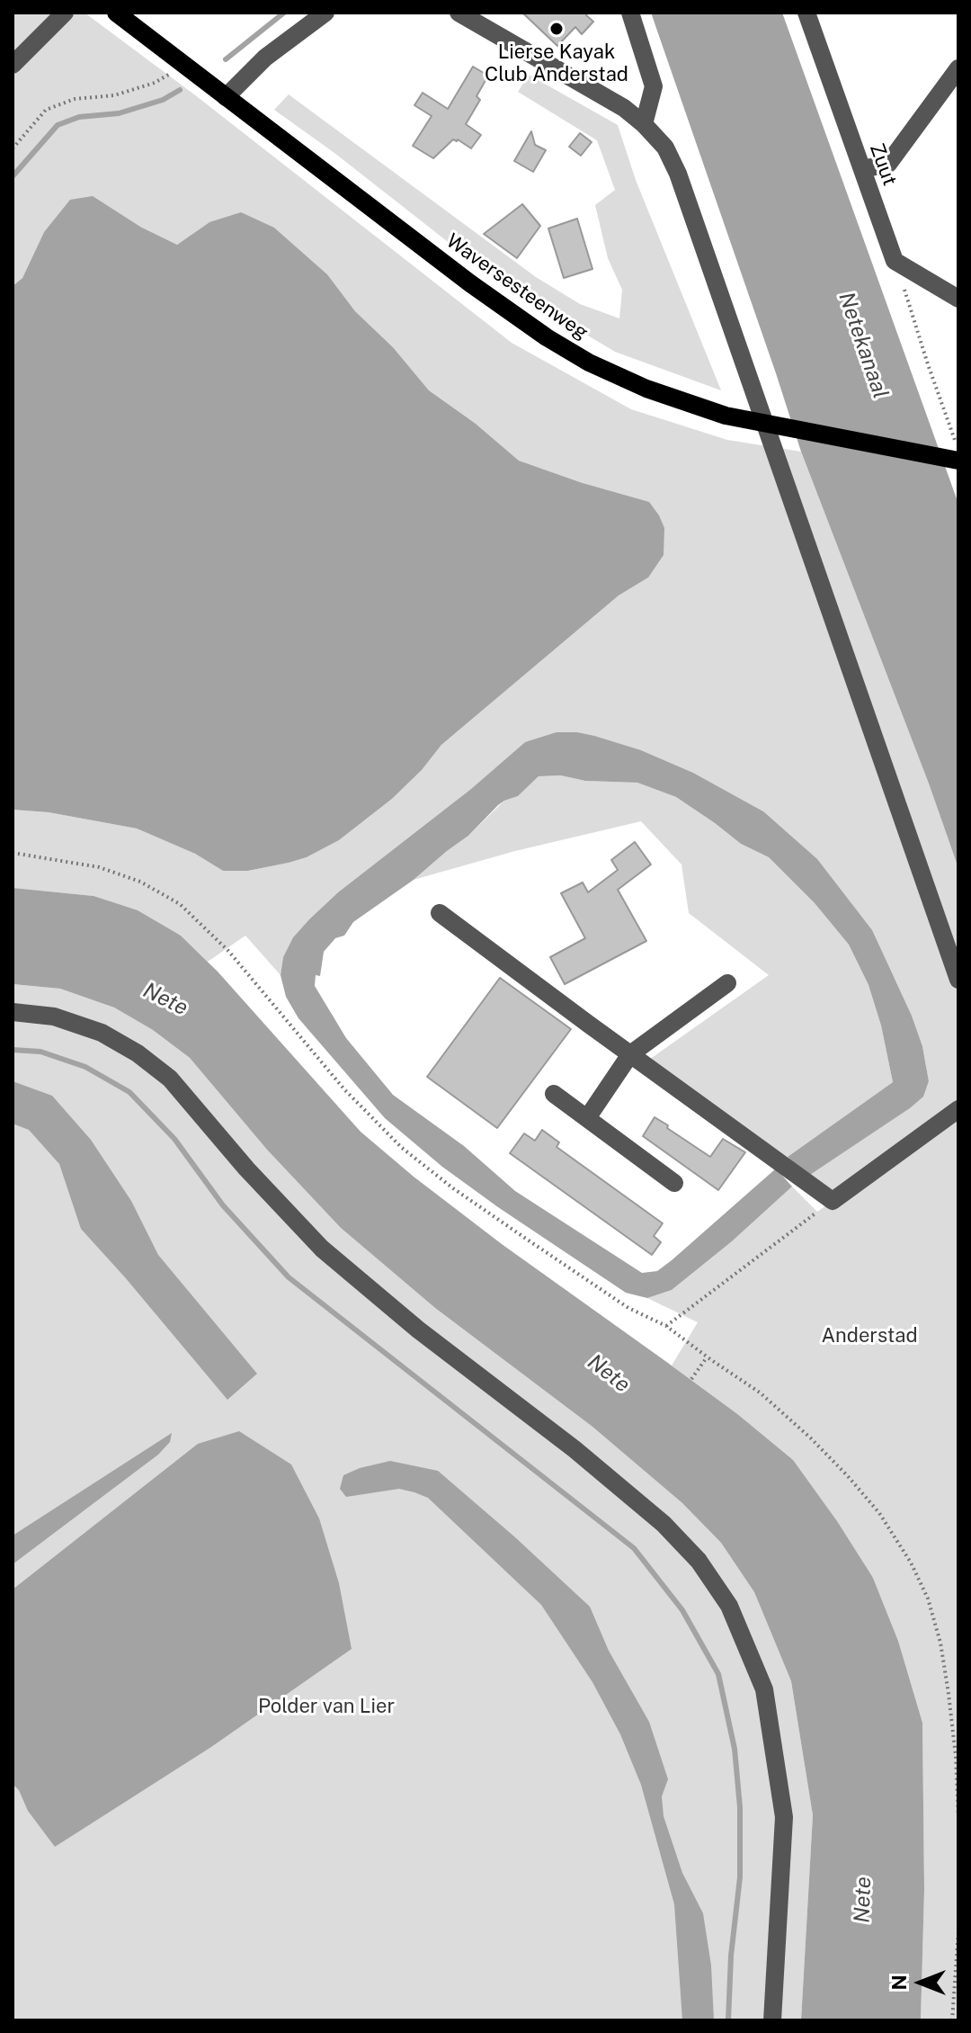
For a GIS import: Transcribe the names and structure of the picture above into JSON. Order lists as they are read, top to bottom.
{
  "streets": {
    "main road": ["Waversesteenweg"],
    "street": ["Zuut"]
  },
  "water": ["Netekanaal", "Nete"],
  "parks": ["Anderstad", "Polder van Lier"],
  "places": ["Lierse Kayak Club Anderstad"],
  "north": "left"
}
